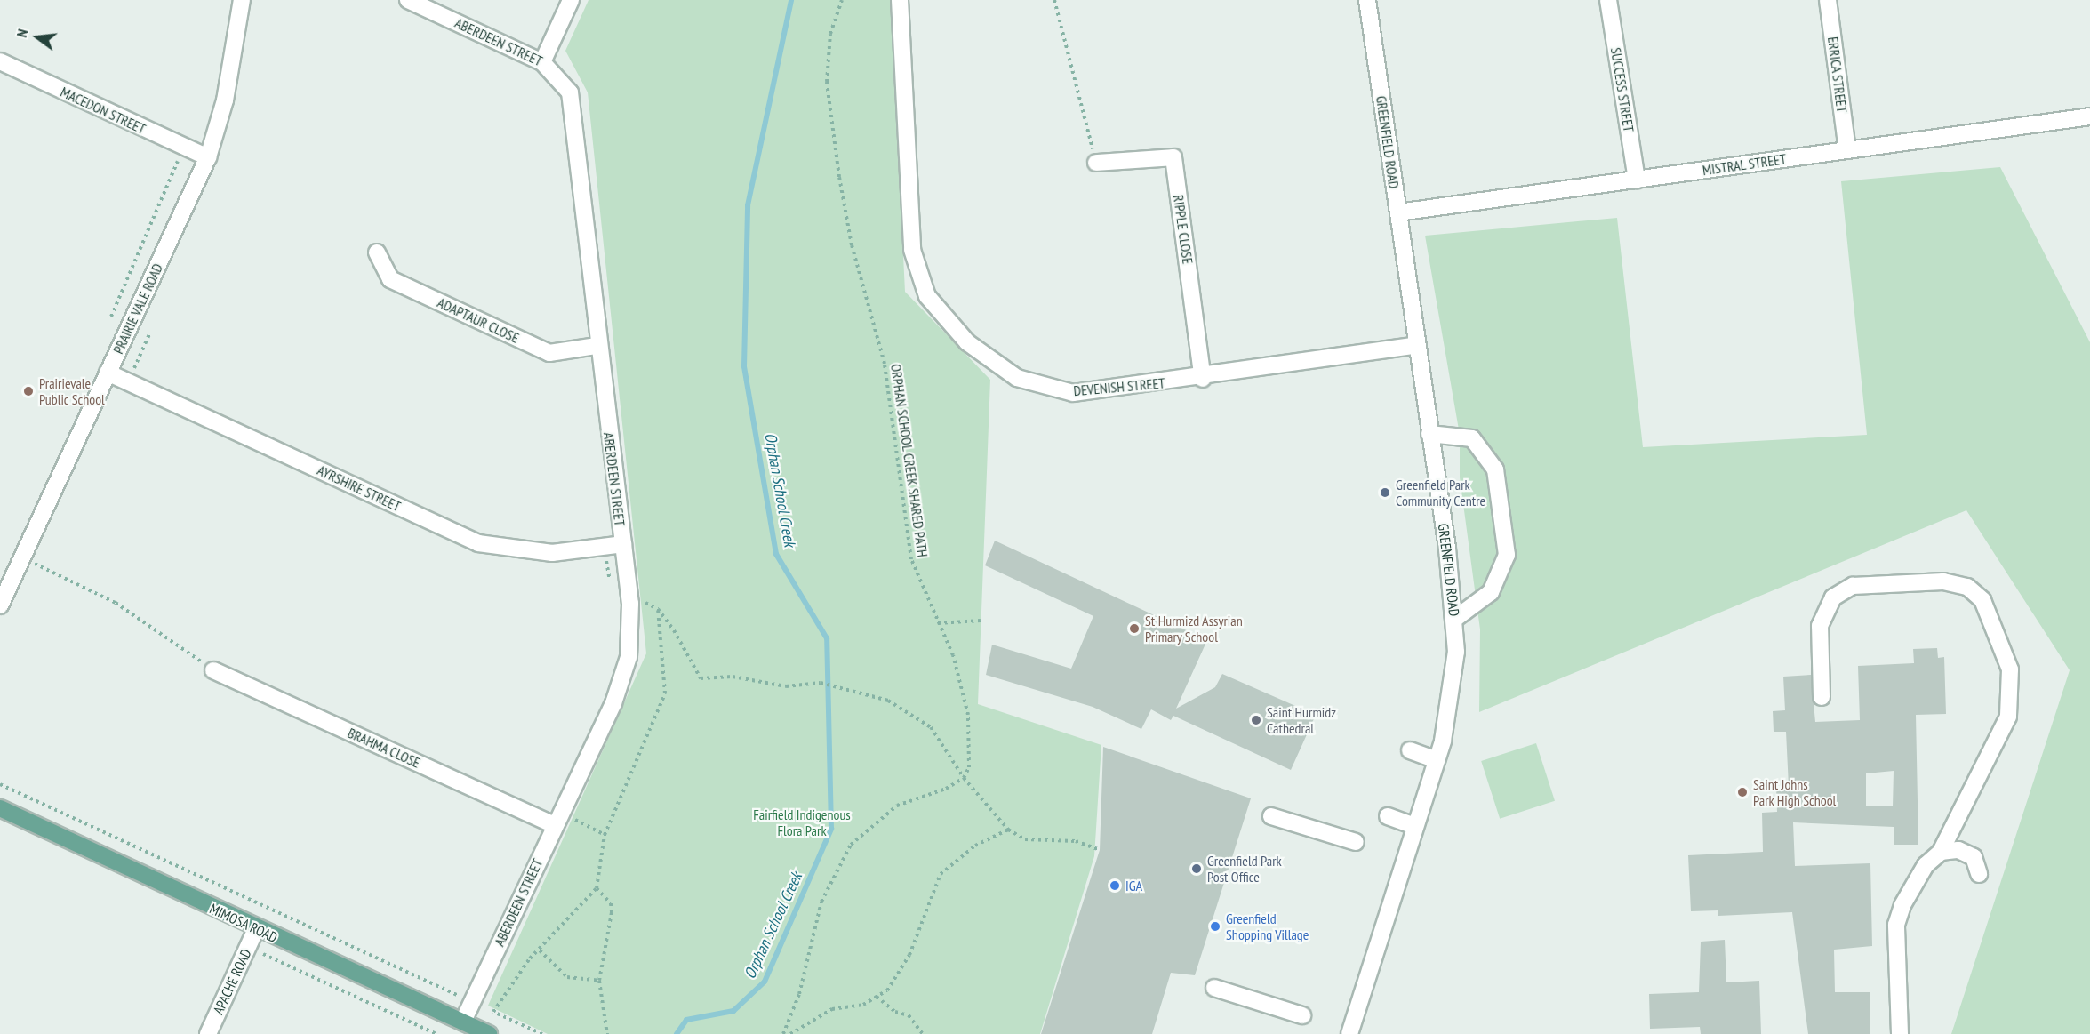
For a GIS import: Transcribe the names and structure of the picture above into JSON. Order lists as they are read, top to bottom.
{
  "streets": {
    "main road": ["MIMOSA ROAD"],
    "street": [
      "ABERDEEN STREET",
      "ERRICA STREET",
      "SUCCESS STREET",
      "MACEDON STREET",
      "GREENFIELD ROAD",
      "MISTRAL STREET",
      "RIPPLE CLOSE",
      "PRAIRIE VALE ROAD",
      "ADAPTAUR CLOSE",
      "DEVENISH STREET",
      "AYRSHIRE STREET",
      "BRAHMA CLOSE",
      "APACHE ROAD"
    ],
    "path": ["ORPHAN SCHOOL CREEK SHARED PATH"]
  },
  "crossings": [
    ["ABERDEEN STREET", "ADAPTAUR CLOSE"],
    ["ABERDEEN STREET", "AYRSHIRE STREET"],
    ["ABERDEEN STREET", "BRAHMA CLOSE"],
    ["ABERDEEN STREET", "MIMOSA ROAD"],
    ["ERRICA STREET", "MISTRAL STREET"],
    ["SUCCESS STREET", "MISTRAL STREET"],
    ["MACEDON STREET", "PRAIRIE VALE ROAD"],
    ["GREENFIELD ROAD", "MISTRAL STREET"],
    ["GREENFIELD ROAD", "DEVENISH STREET"],
    ["RIPPLE CLOSE", "DEVENISH STREET"],
    ["PRAIRIE VALE ROAD", "AYRSHIRE STREET"],
    ["MIMOSA ROAD", "APACHE ROAD"]
  ],
  "water": ["Orphan School Creek"],
  "parks": ["Fairfield Indigenous Flora Park"],
  "places": [
    "Prairievale Public School",
    "Greenfield Park Community Centre",
    "St Hurmizd Assyrian Primary School",
    "Saint Hurmidz Cathedral",
    "Saint Johns Park High School",
    "Greenfield Park Post Office",
    "IGA",
    "Greenfield Shopping Village"
  ],
  "north": "left"
}
